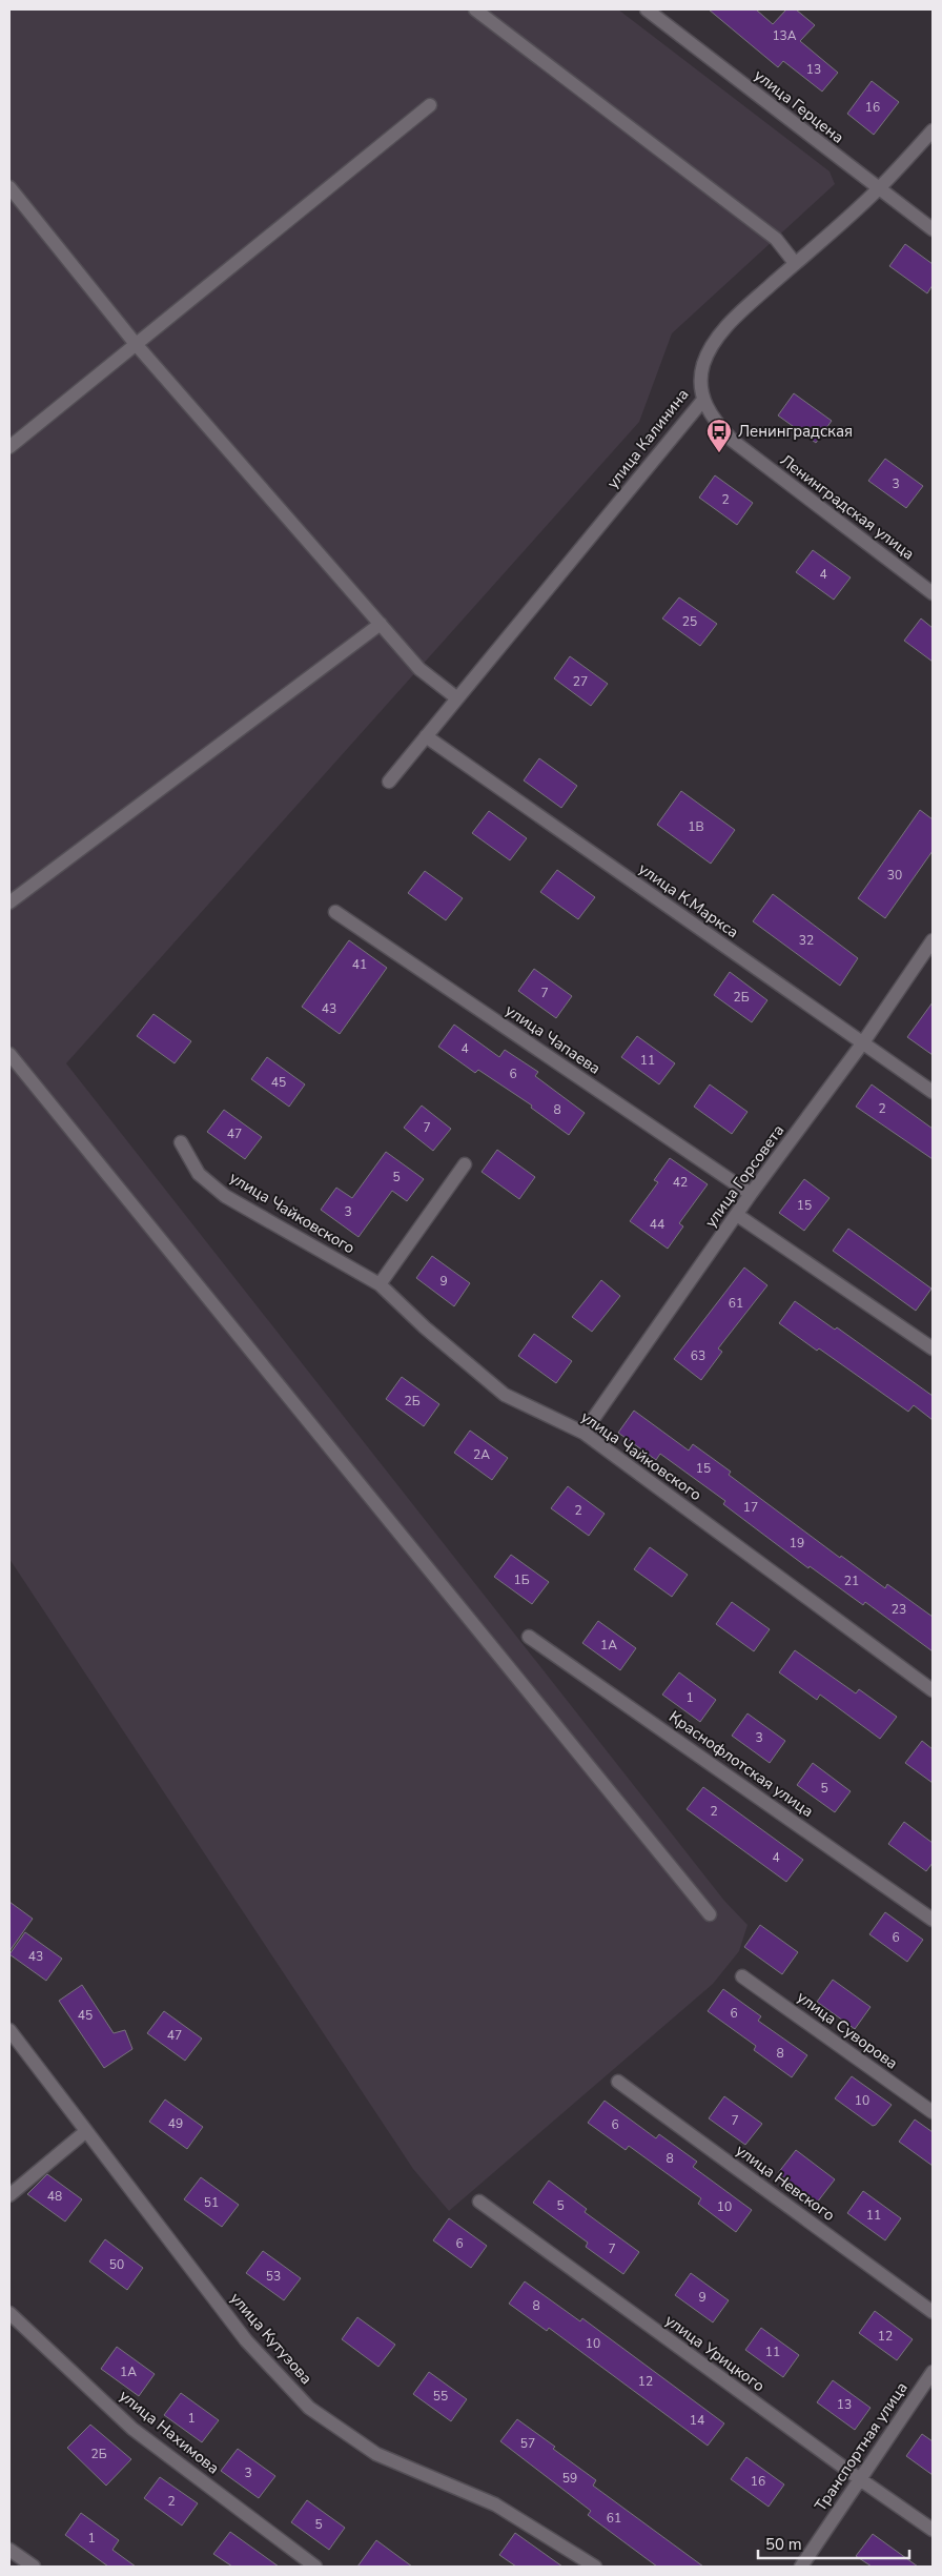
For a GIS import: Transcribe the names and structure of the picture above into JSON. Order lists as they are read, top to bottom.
{
  "streets": {
    "street": [
      "улица Герцена",
      "улица Калинина",
      "Ленинградская улица",
      "улица К.Маркса",
      "улица Чапаева",
      "улица Горсовета",
      "улица Чайковского",
      "Краснофлотская улица",
      "улица Суворова",
      "улица Невского",
      "улица Кутузова",
      "улица Урицкого",
      "улица Нахимова",
      "Транспортная улица"
    ]
  },
  "crossings": [
    ["улица Герцена", "улица Калинина"],
    ["улица Калинина", "Ленинградская улица"],
    ["улица Калинина", "улица К.Маркса"],
    ["улица К.Маркса", "улица Горсовета"],
    ["улица Чапаева", "улица Горсовета"],
    ["улица Горсовета", "улица Чайковского"],
    ["улица Урицкого", "Транспортная улица"]
  ],
  "places": {
    "bus stop": ["Ленинградская"]
  },
  "house_numbers": [
    "13А",
    "13",
    "16",
    "3",
    "2",
    "4",
    "25",
    "27",
    "1В",
    "30",
    "32",
    "41",
    "7",
    "2Б",
    "43",
    "4",
    "11",
    "6",
    "45",
    "2",
    "8",
    "7",
    "47",
    "5",
    "42",
    "15",
    "3",
    "44",
    "9",
    "61",
    "63",
    "2Б",
    "2А",
    "15",
    "17",
    "2",
    "19",
    "1Б",
    "21",
    "23",
    "1А",
    "1",
    "3",
    "5",
    "2",
    "4",
    "6",
    "43",
    "6",
    "45",
    "47",
    "8",
    "10",
    "7",
    "49",
    "6",
    "8",
    "48",
    "51",
    "5",
    "10",
    "11",
    "6",
    "7",
    "50",
    "53",
    "9",
    "8",
    "12",
    "10",
    "11",
    "1А",
    "12",
    "55",
    "13",
    "1",
    "14",
    "57",
    "2Б",
    "3",
    "59",
    "16",
    "2",
    "61",
    "5",
    "1"
  ],
  "scale_bar": "50 m"
}
